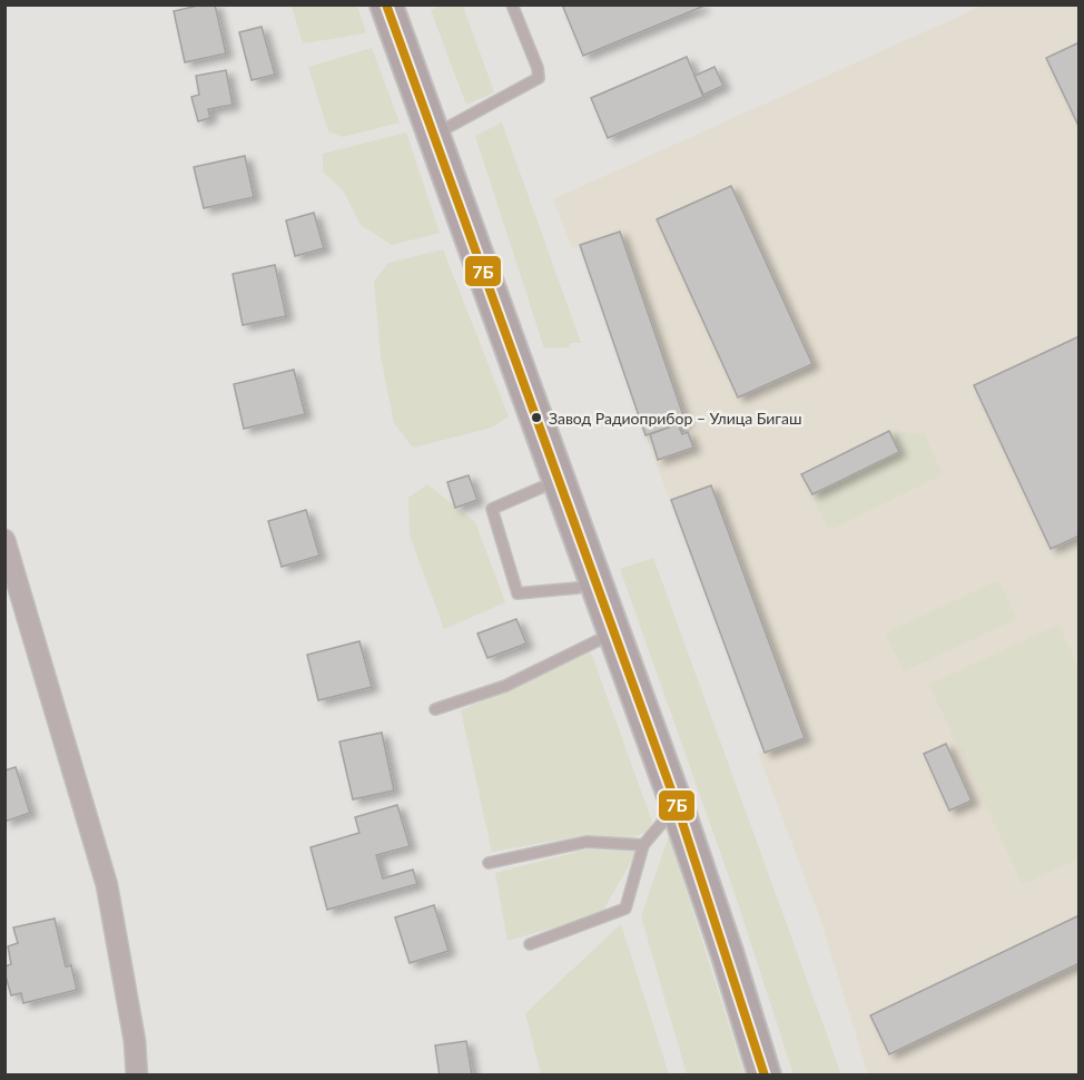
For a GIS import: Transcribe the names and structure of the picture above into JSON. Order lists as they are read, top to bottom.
{
  "places": ["Завод Радиоприбор – Улица Бигаш"],
  "lines": ["transit line 7Б"]
}
